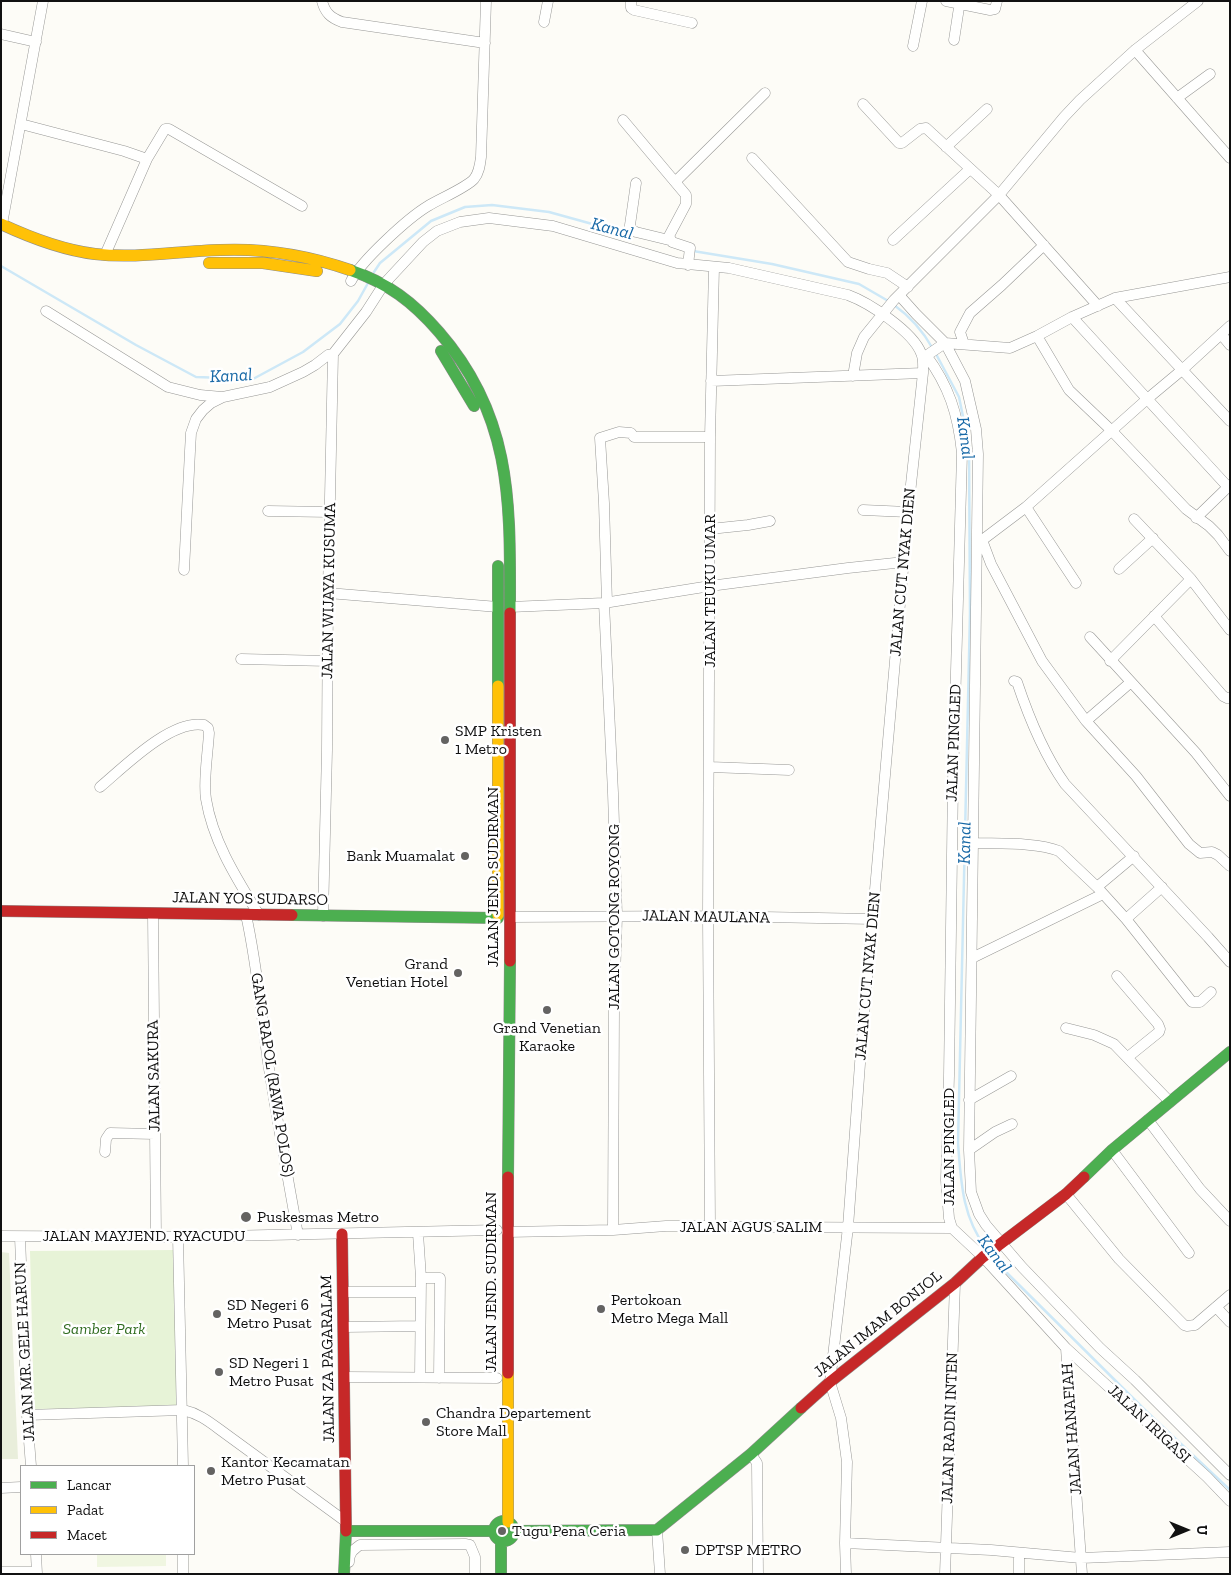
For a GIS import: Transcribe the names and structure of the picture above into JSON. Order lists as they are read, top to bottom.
{
  "streets": {
    "main road": [
      "JALAN JEND. SUDIRMAN",
      "JALAN YOS SUDARSO",
      "JALAN IMAM BONJOL",
      "JALAN ZA PAGARALAM"
    ],
    "street": [
      "JALAN CUT NYAK DIEN",
      "JALAN WIJAYA KUSUMA",
      "JALAN TEUKU UMAR",
      "JALAN PINGLED",
      "JALAN GOTONG ROYONG",
      "JALAN MAULANA",
      "GANG RAPOL (RAWA POLOS)",
      "JALAN SAKURA",
      "JALAN AGUS SALIM",
      "JALAN MAYJEND. RYACUDU",
      "JALAN MR. GELE HARUN",
      "JALAN IRIGASI",
      "JALAN RADIN INTEN",
      "JALAN HANAFIAH"
    ]
  },
  "crossings": [
    ["JALAN CUT NYAK DIEN", "JALAN PINGLED"],
    ["JALAN CUT NYAK DIEN", "JALAN MAULANA"],
    ["JALAN CUT NYAK DIEN", "JALAN AGUS SALIM"],
    ["JALAN CUT NYAK DIEN", "JALAN IMAM BONJOL"],
    ["JALAN WIJAYA KUSUMA", "JALAN YOS SUDARSO"],
    ["JALAN TEUKU UMAR", "JALAN GOTONG ROYONG"],
    ["JALAN TEUKU UMAR", "JALAN MAULANA"],
    ["JALAN TEUKU UMAR", "JALAN AGUS SALIM"],
    ["JALAN PINGLED", "JALAN AGUS SALIM"],
    ["JALAN JEND. SUDIRMAN", "JALAN YOS SUDARSO"],
    ["JALAN JEND. SUDIRMAN", "JALAN MAULANA"],
    ["JALAN JEND. SUDIRMAN", "JALAN AGUS SALIM"],
    ["JALAN JEND. SUDIRMAN", "JALAN MAYJEND. RYACUDU"],
    ["JALAN YOS SUDARSO", "JALAN MAULANA"],
    ["JALAN YOS SUDARSO", "GANG RAPOL (RAWA POLOS)"],
    ["JALAN YOS SUDARSO", "JALAN SAKURA"],
    ["JALAN GOTONG ROYONG", "JALAN MAULANA"],
    ["JALAN GOTONG ROYONG", "JALAN AGUS SALIM"],
    ["GANG RAPOL (RAWA POLOS)", "JALAN MAYJEND. RYACUDU"],
    ["JALAN SAKURA", "JALAN MAYJEND. RYACUDU"],
    ["JALAN AGUS SALIM", "JALAN MAYJEND. RYACUDU"],
    ["JALAN MAYJEND. RYACUDU", "JALAN MR. GELE HARUN"],
    ["JALAN MAYJEND. RYACUDU", "JALAN ZA PAGARALAM"],
    ["JALAN IMAM BONJOL", "JALAN RADIN INTEN"],
    ["JALAN IMAM BONJOL", "JALAN HANAFIAH"],
    ["JALAN IRIGASI", "JALAN HANAFIAH"]
  ],
  "water": ["Kanal"],
  "parks": ["Samber Park"],
  "places": [
    "SMP Kristen 1 Metro",
    "Bank Muamalat",
    "Grand Venetian Hotel",
    "Grand Venetian Karaoke",
    "Puskesmas Metro",
    "Pertokoan Metro Mega Mall",
    "SD Negeri 6 Metro Pusat",
    "SD Negeri 1 Metro Pusat",
    "Chandra Departement Store Mall",
    "Kantor Kecamatan Metro Pusat",
    "Tugu Pena Ceria",
    "DPTSP METRO"
  ],
  "legend": ["Lancar", "Padat", "Macet"],
  "north": "right"
}
